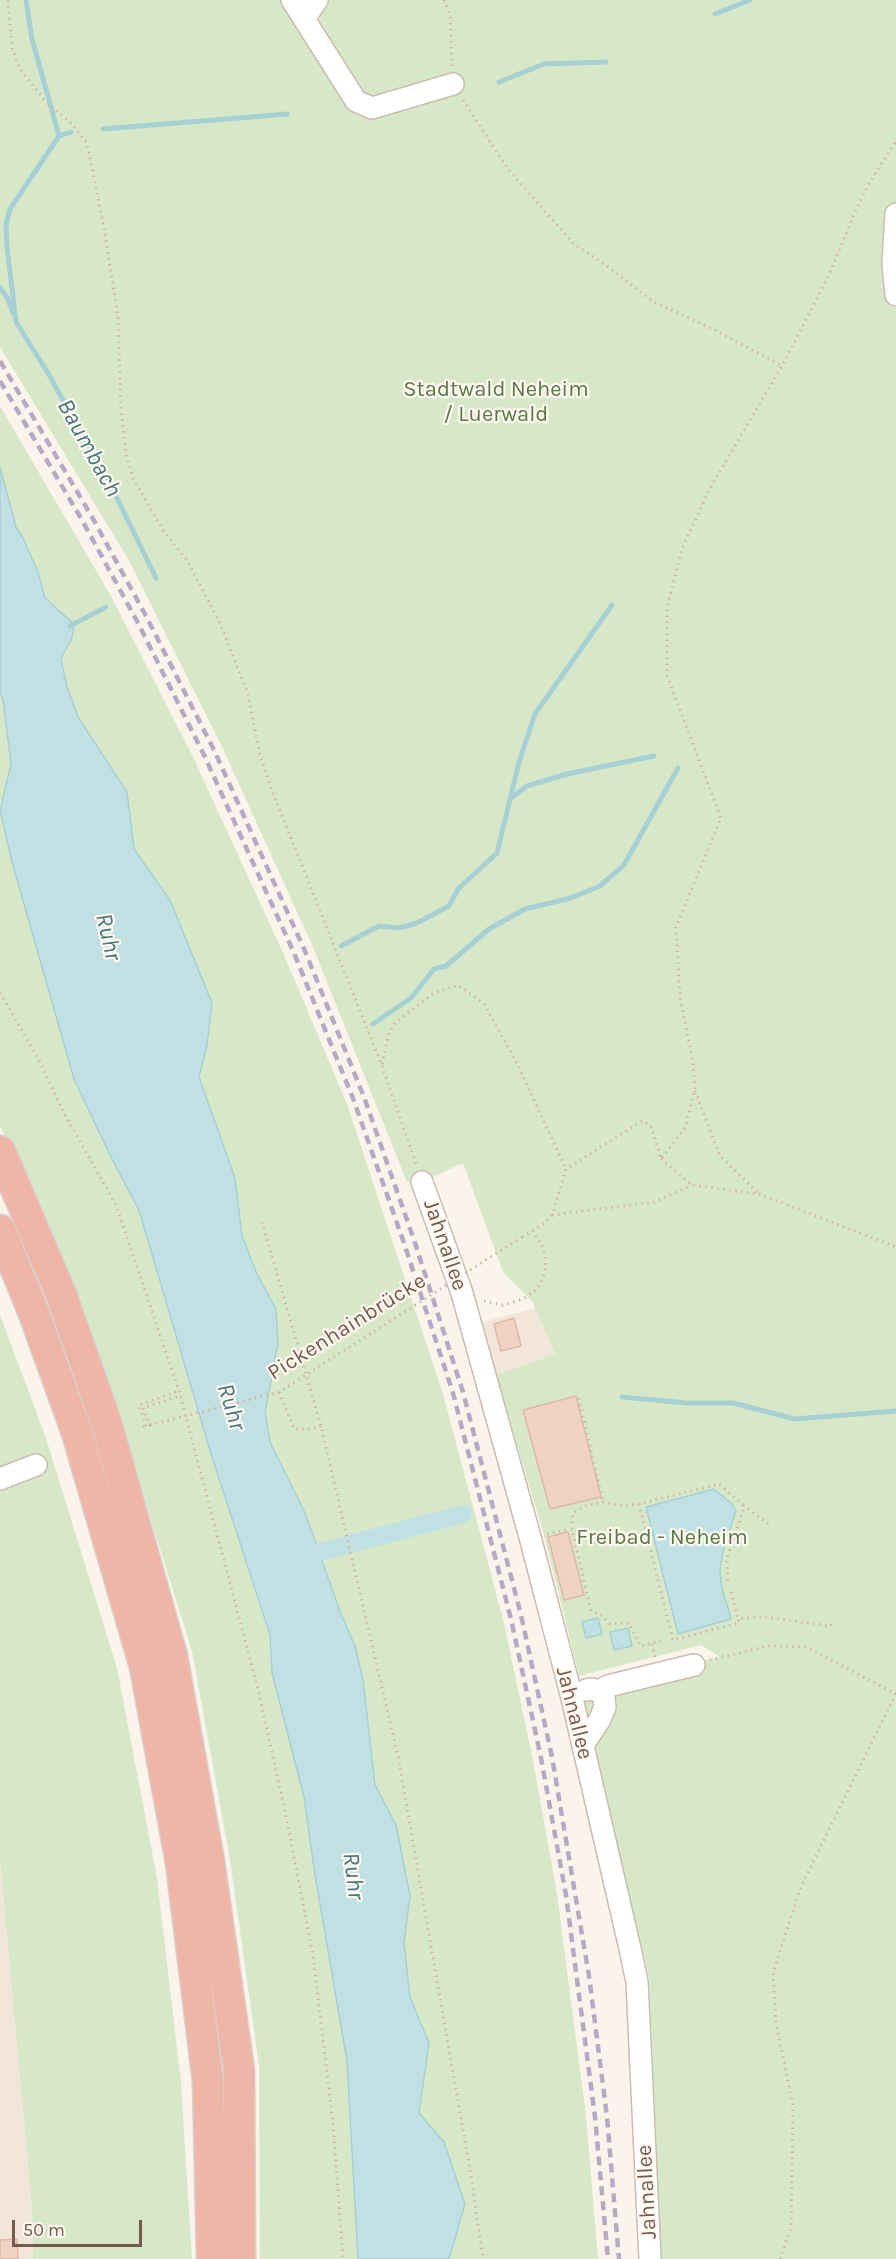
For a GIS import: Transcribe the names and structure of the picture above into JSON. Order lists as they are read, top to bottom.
{
  "streets": {
    "street": ["Jahnallee"],
    "path": ["Pickenhainbrücke"]
  },
  "water": ["Baumbach", "Ruhr"],
  "parks": ["Stadtwald Neheim / Luerwald", "Freibad - Neheim"],
  "scale_bar": "50 m"
}
